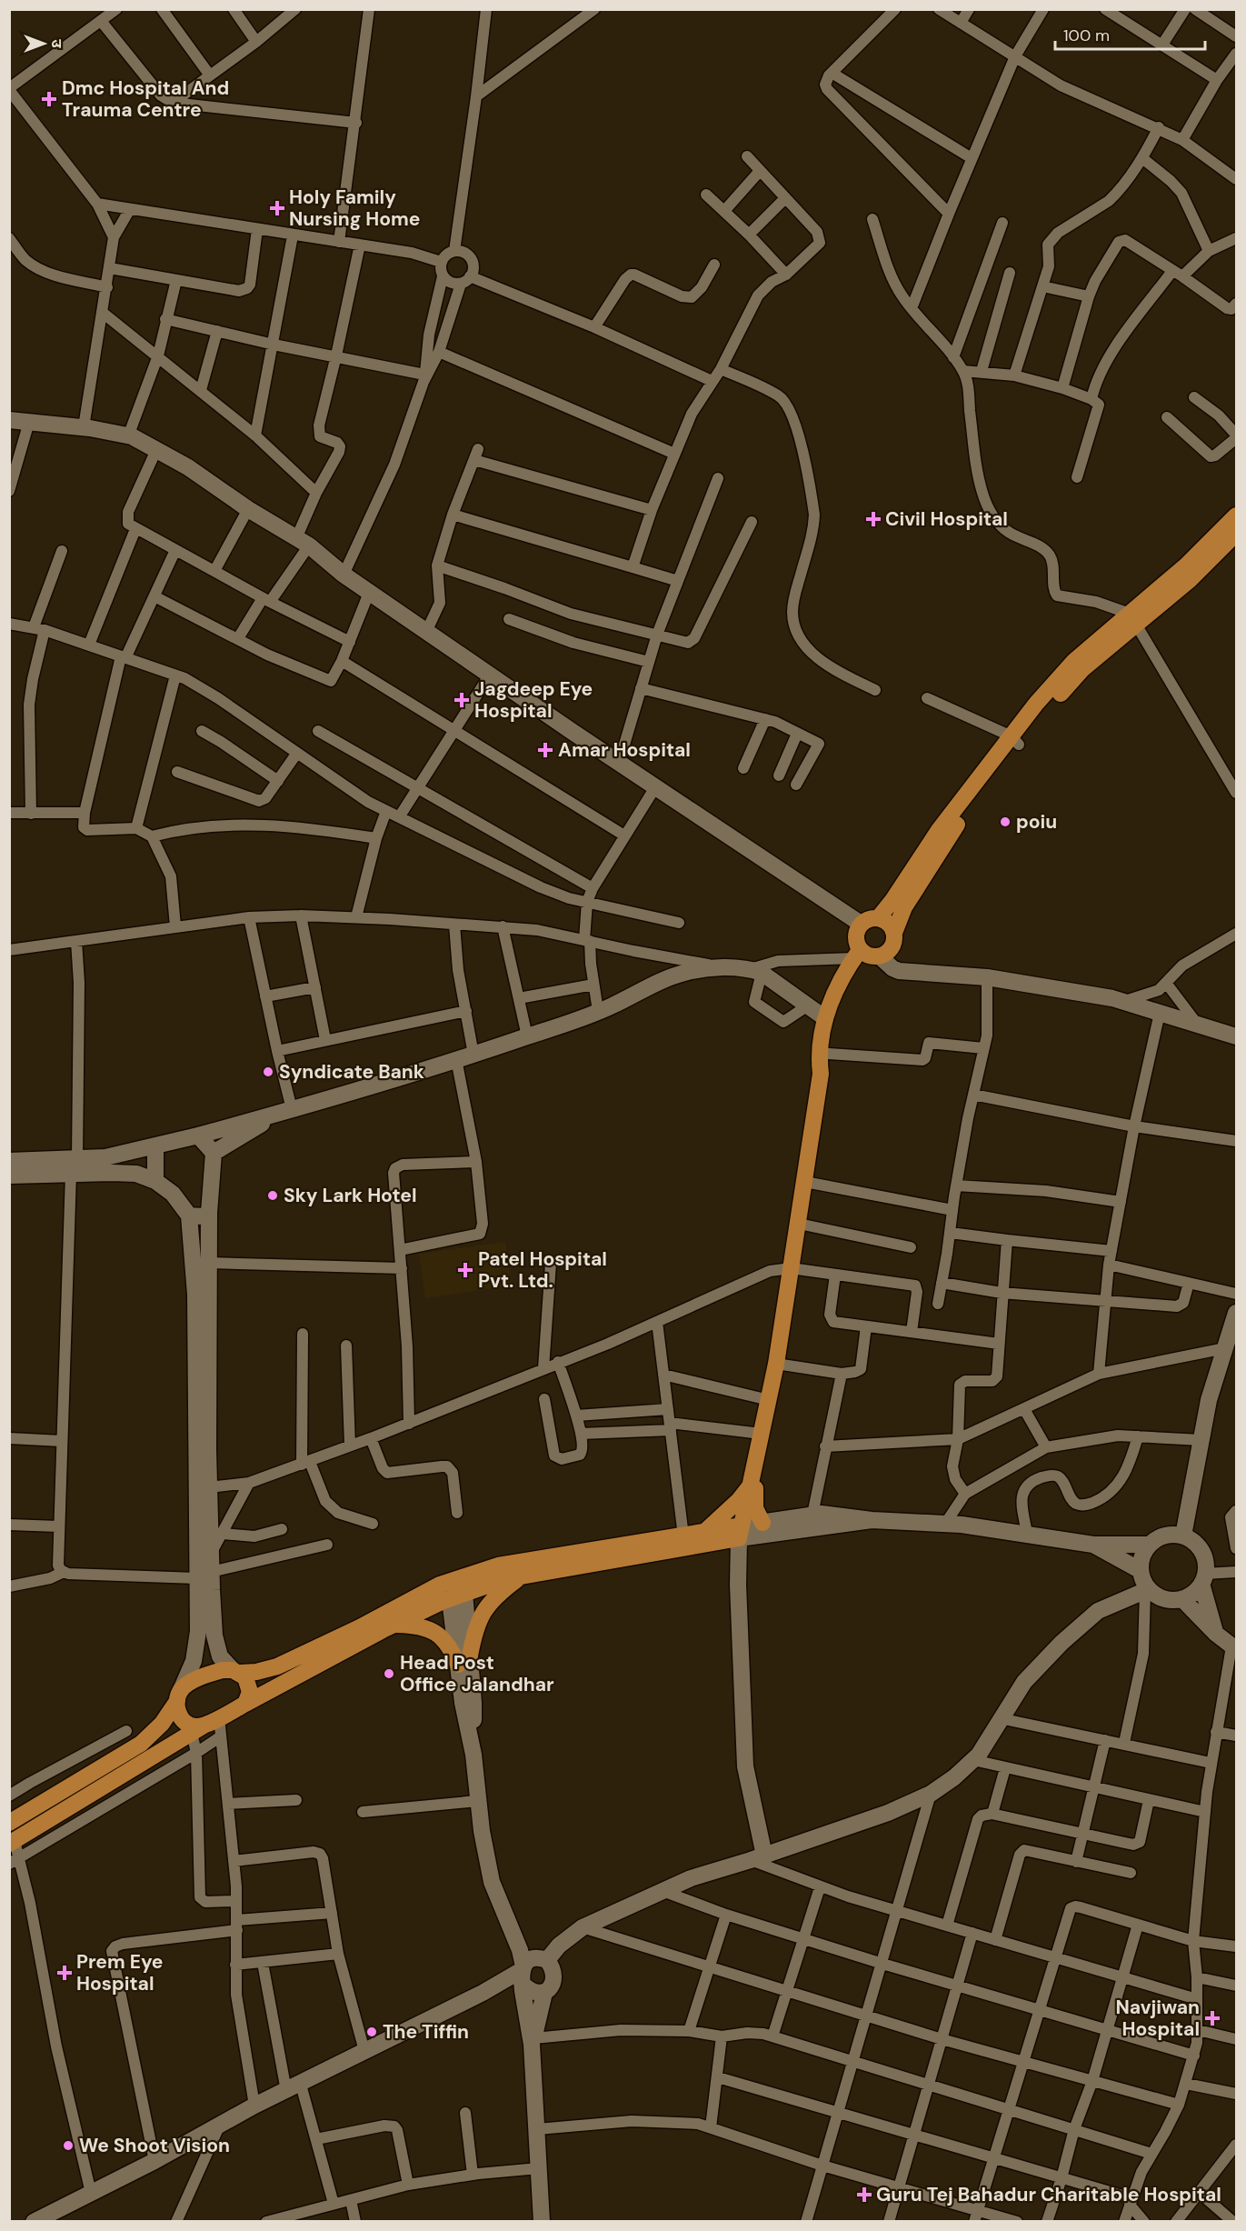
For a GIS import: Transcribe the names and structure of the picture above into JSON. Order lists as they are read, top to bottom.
{
  "places": {
    "health": [
      "Dmc Hospital And Trauma Centre",
      "Holy Family Nursing Home",
      "Civil Hospital",
      "Jagdeep Eye Hospital",
      "Amar Hospital",
      "Patel Hospital Pvt. Ltd.",
      "Prem Eye Hospital",
      "Navjiwan Hospital",
      "Guru Tej Bahadur Charitable Hospital"
    ],
    "other": [
      "poiu",
      "Syndicate Bank",
      "Sky Lark Hotel",
      "Head Post Office Jalandhar",
      "The Tiffin",
      "We Shoot Vision"
    ]
  },
  "scale_bar": "100 m",
  "north": "right"
}
